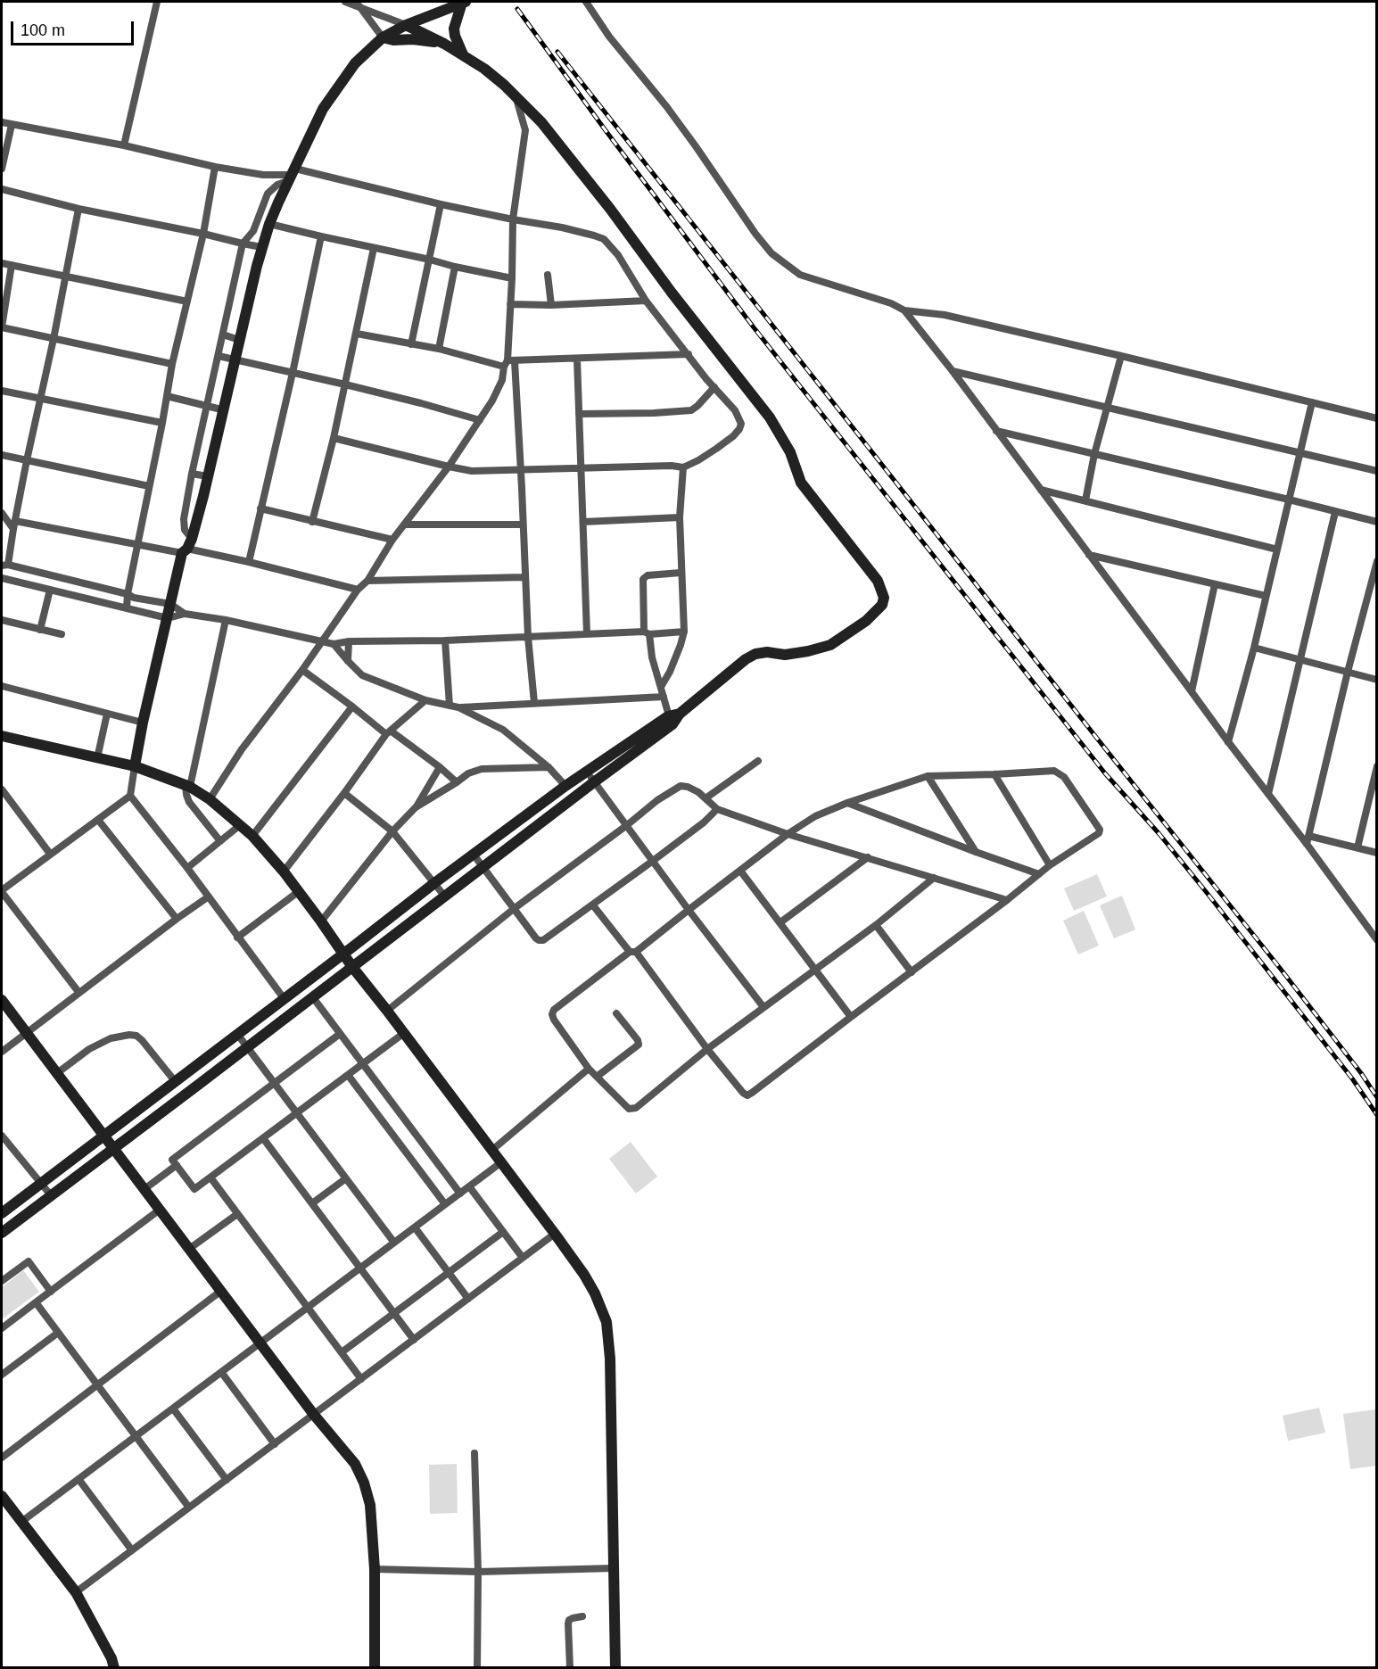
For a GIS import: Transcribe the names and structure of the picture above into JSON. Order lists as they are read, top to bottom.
{
  "scale_bar": "100 m"
}
